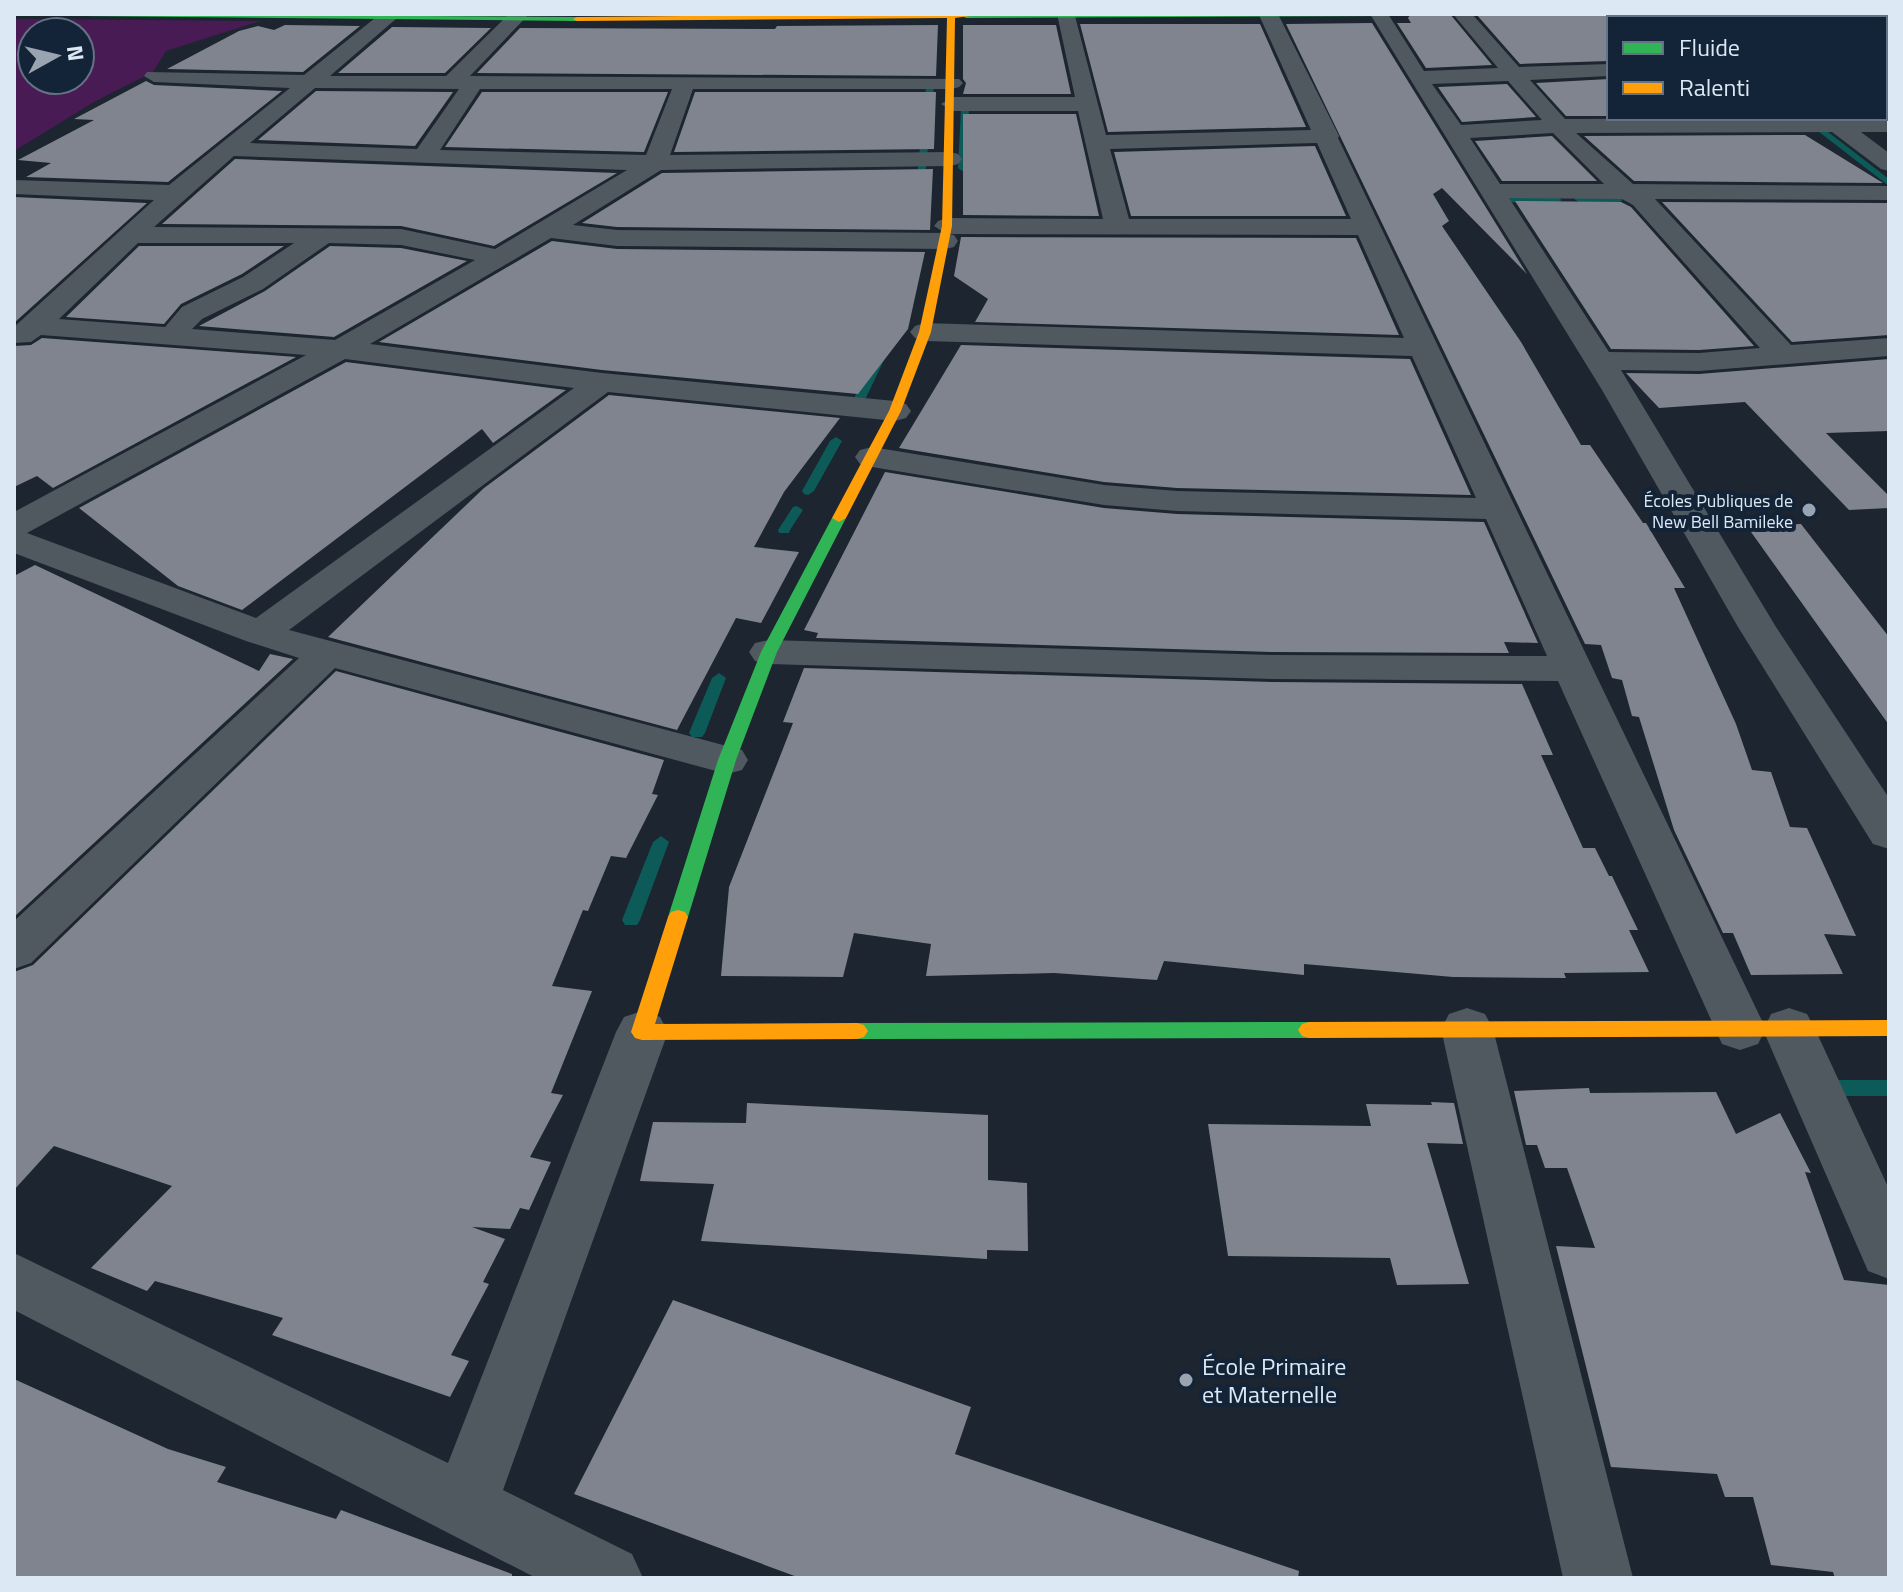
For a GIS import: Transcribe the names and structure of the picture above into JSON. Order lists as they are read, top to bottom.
{
  "places": ["Écoles Publiques de New Bell Bamileke", "École Primaire et Maternelle"],
  "legend": ["Fluide", "Ralenti"],
  "north": "right"
}
